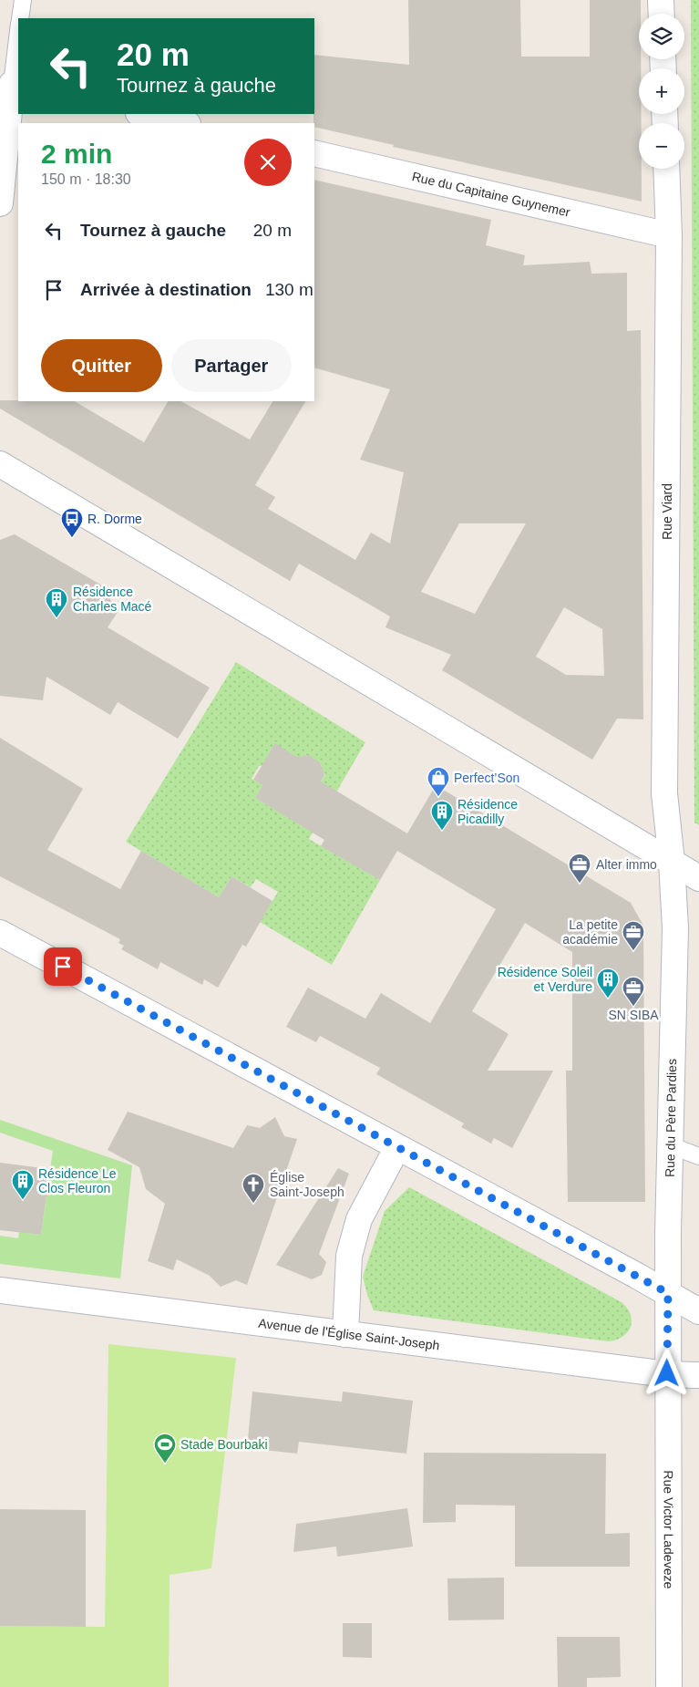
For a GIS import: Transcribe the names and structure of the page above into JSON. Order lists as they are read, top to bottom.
{
  "streets": {
    "street": [
      "Rue du Capitaine Guynemer",
      "Rue Viard",
      "Rue du Père Pardies",
      "Avenue de l'Église Saint-Joseph",
      "Rue Victor Ladeveze"
    ]
  },
  "crossings": [
    ["Rue du Capitaine Guynemer", "Rue Viard"],
    ["Rue Viard", "Rue du Père Pardies"],
    ["Rue du Père Pardies", "Avenue de l'Église Saint-Joseph"],
    ["Rue du Père Pardies", "Rue Victor Ladeveze"],
    ["Avenue de l'Église Saint-Joseph", "Rue Victor Ladeveze"]
  ],
  "places": {
    "bus stop": ["R. Dorme"],
    "building": [
      "Résidence Charles Macé",
      "Résidence Picadilly",
      "Résidence Soleil et Verdure",
      "Résidence Le Clos Fleuron"
    ],
    "shop": ["Perfect’Son"],
    "office": ["Alter immo", "La petite académie", "SN SIBA"],
    "church": ["Église Saint-Joseph"],
    "sports": ["Stade Bourbaki"]
  },
  "page": {
    "map_buttons": ["+", "−"],
    "turn": ["20 m", "Tournez à gauche"],
    "heading": ["2 min", "150 m · 18:30"],
    "list": [
      {
        "name": "Tournez à gauche",
        "value": "20 m"
      },
      {
        "name": "Arrivée à destination",
        "value": "130 m"
      }
    ],
    "buttons": ["Quitter", "Partager"]
  }
}
